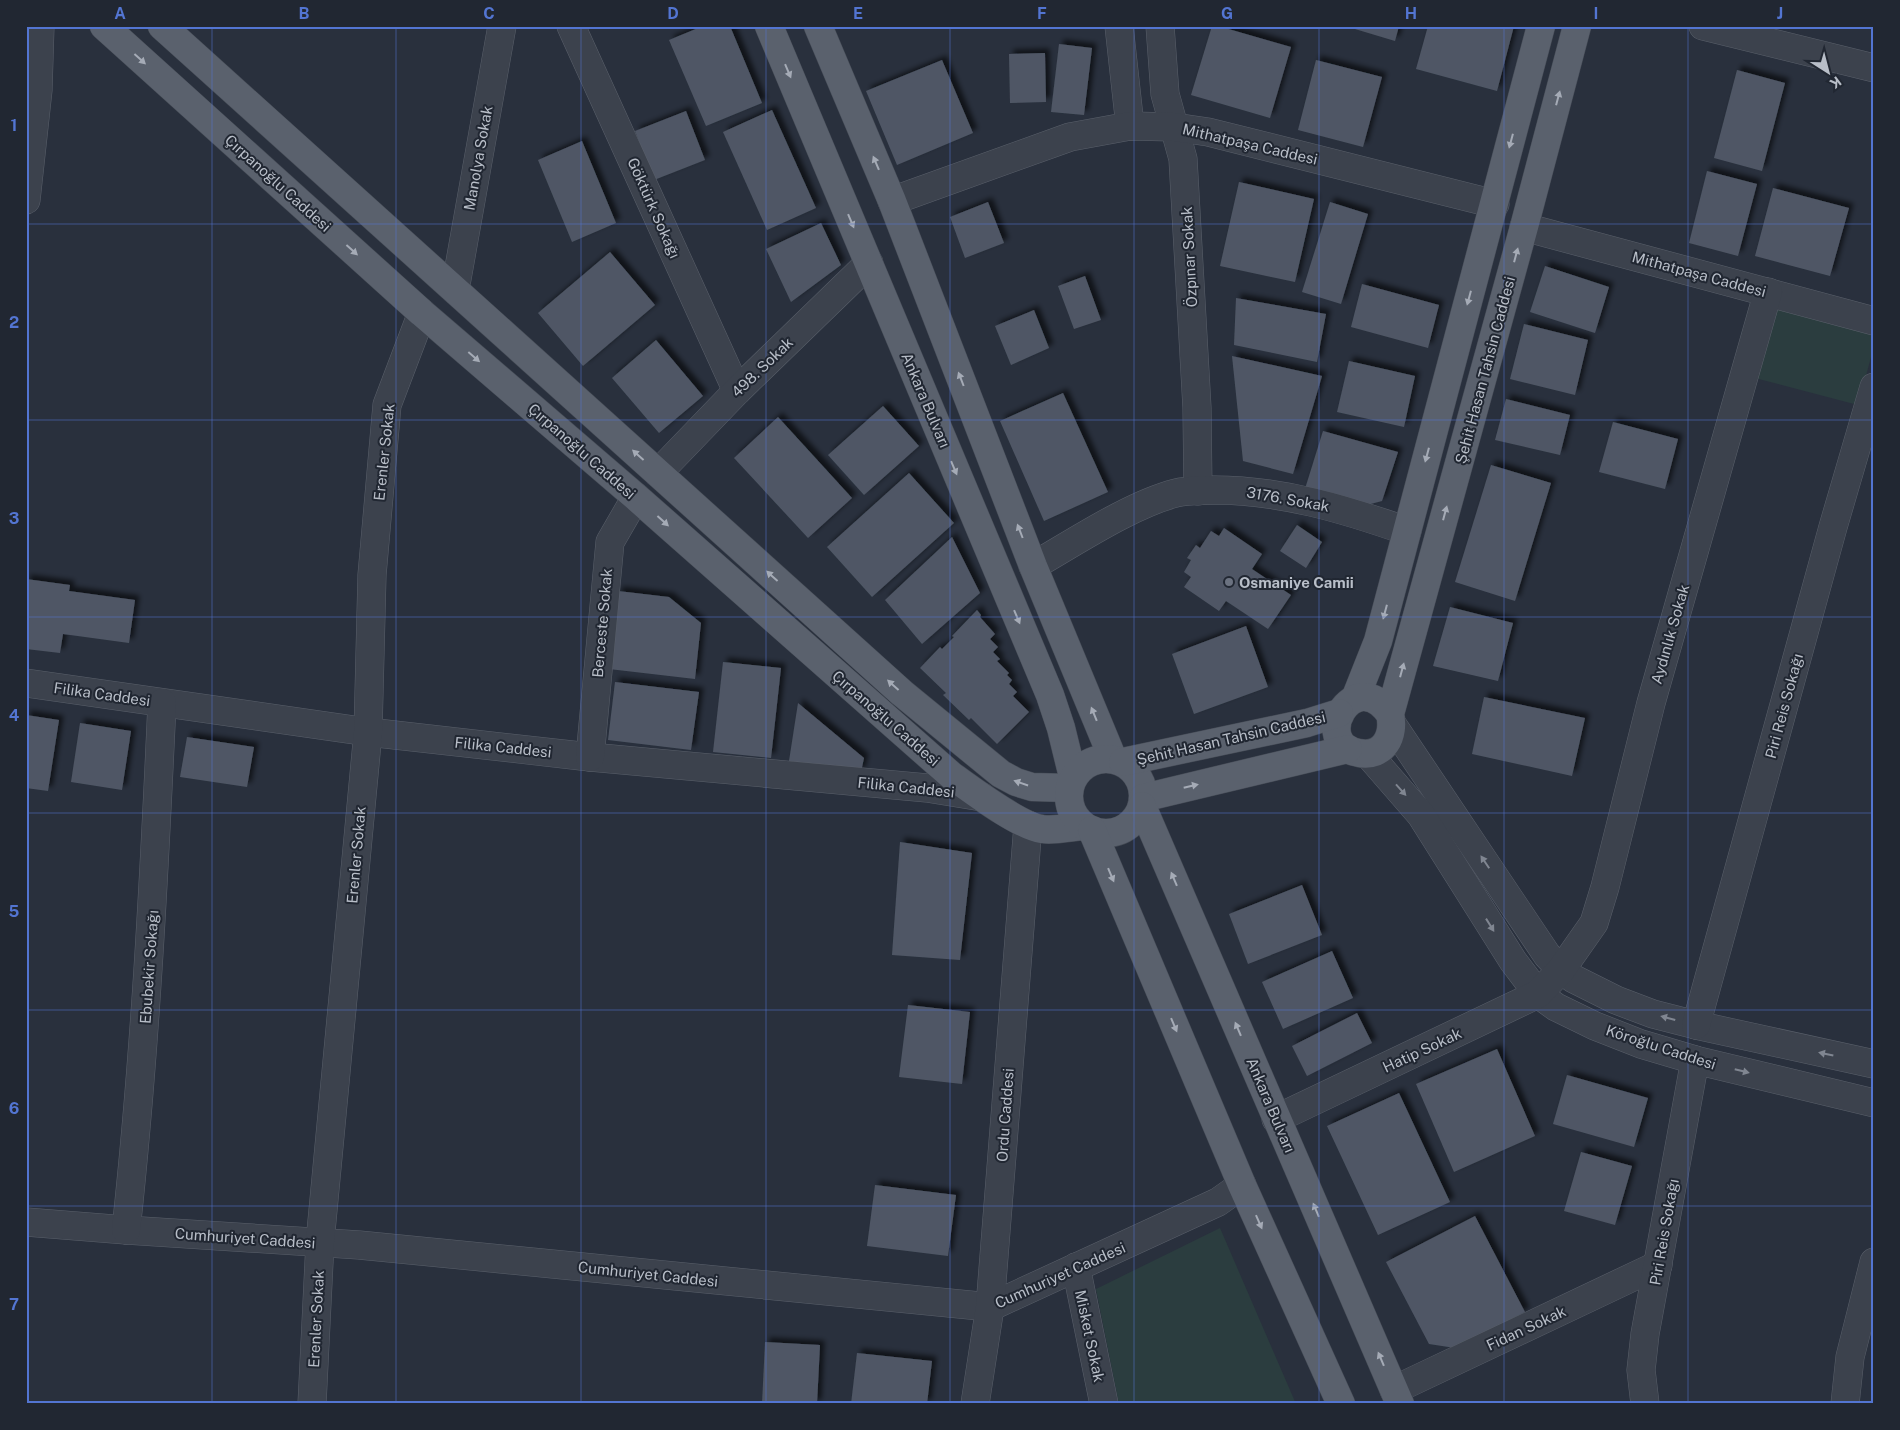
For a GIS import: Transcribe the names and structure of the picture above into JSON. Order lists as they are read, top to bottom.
{
  "streets": {
    "main road": ["Çırpanoğlu Caddesi", "Şehit Hasan Tahsin Caddesi", "Ankara Bulvarı"],
    "street": [
      "Mithatpaşa Caddesi",
      "Manolya Sokak",
      "Göktürk Sokağı",
      "Özpınar Sokak",
      "498. Sokak",
      "Erenler Sokak",
      "3176. Sokak",
      "Berceste Sokak",
      "Aydınlık Sokak",
      "Filika Caddesi",
      "Piri Reis Sokağı",
      "Ebubekir Sokağı",
      "Köroğlu Caddesi",
      "Hatip Sokak",
      "Ordu Caddesi",
      "Cumhuriyet Caddesi",
      "Fidan Sokak",
      "Misket Sokak"
    ]
  },
  "crossings": [
    ["Mithatpaşa Caddesi", "Özpınar Sokak"],
    ["Mithatpaşa Caddesi", "Şehit Hasan Tahsin Caddesi"],
    ["Mithatpaşa Caddesi", "Ankara Bulvarı"],
    ["Mithatpaşa Caddesi", "Aydınlık Sokak"],
    ["Manolya Sokak", "Çırpanoğlu Caddesi"],
    ["Çırpanoğlu Caddesi", "498. Sokak"],
    ["Çırpanoğlu Caddesi", "Şehit Hasan Tahsin Caddesi"],
    ["Çırpanoğlu Caddesi", "Ankara Bulvarı"],
    ["Çırpanoğlu Caddesi", "Erenler Sokak"],
    ["Çırpanoğlu Caddesi", "Berceste Sokak"],
    ["Çırpanoğlu Caddesi", "Filika Caddesi"],
    ["Çırpanoğlu Caddesi", "Ordu Caddesi"],
    ["Göktürk Sokağı", "498. Sokak"],
    ["Özpınar Sokak", "3176. Sokak"],
    ["498. Sokak", "Ankara Bulvarı"],
    ["Şehit Hasan Tahsin Caddesi", "Ankara Bulvarı"],
    ["Şehit Hasan Tahsin Caddesi", "3176. Sokak"],
    ["Şehit Hasan Tahsin Caddesi", "Köroğlu Caddesi"],
    ["Ankara Bulvarı", "3176. Sokak"],
    ["Ankara Bulvarı", "Hatip Sokak"],
    ["Ankara Bulvarı", "Cumhuriyet Caddesi"],
    ["Ankara Bulvarı", "Fidan Sokak"],
    ["Erenler Sokak", "Filika Caddesi"],
    ["Erenler Sokak", "Cumhuriyet Caddesi"],
    ["Berceste Sokak", "Filika Caddesi"],
    ["Aydınlık Sokak", "Köroğlu Caddesi"],
    ["Aydınlık Sokak", "Hatip Sokak"],
    ["Filika Caddesi", "Ebubekir Sokağı"],
    ["Piri Reis Sokağı", "Köroğlu Caddesi"],
    ["Piri Reis Sokağı", "Fidan Sokak"],
    ["Ebubekir Sokağı", "Cumhuriyet Caddesi"],
    ["Köroğlu Caddesi", "Hatip Sokak"],
    ["Ordu Caddesi", "Cumhuriyet Caddesi"],
    ["Cumhuriyet Caddesi", "Misket Sokak"]
  ],
  "places": ["Osmaniye Camii"],
  "north": "bottom right",
  "grid": {
    "columns": [
      "A",
      "B",
      "C",
      "D",
      "E",
      "F",
      "G",
      "H",
      "I",
      "J"
    ],
    "rows": [
      "1",
      "2",
      "3",
      "4",
      "5",
      "6",
      "7"
    ]
  }
}
